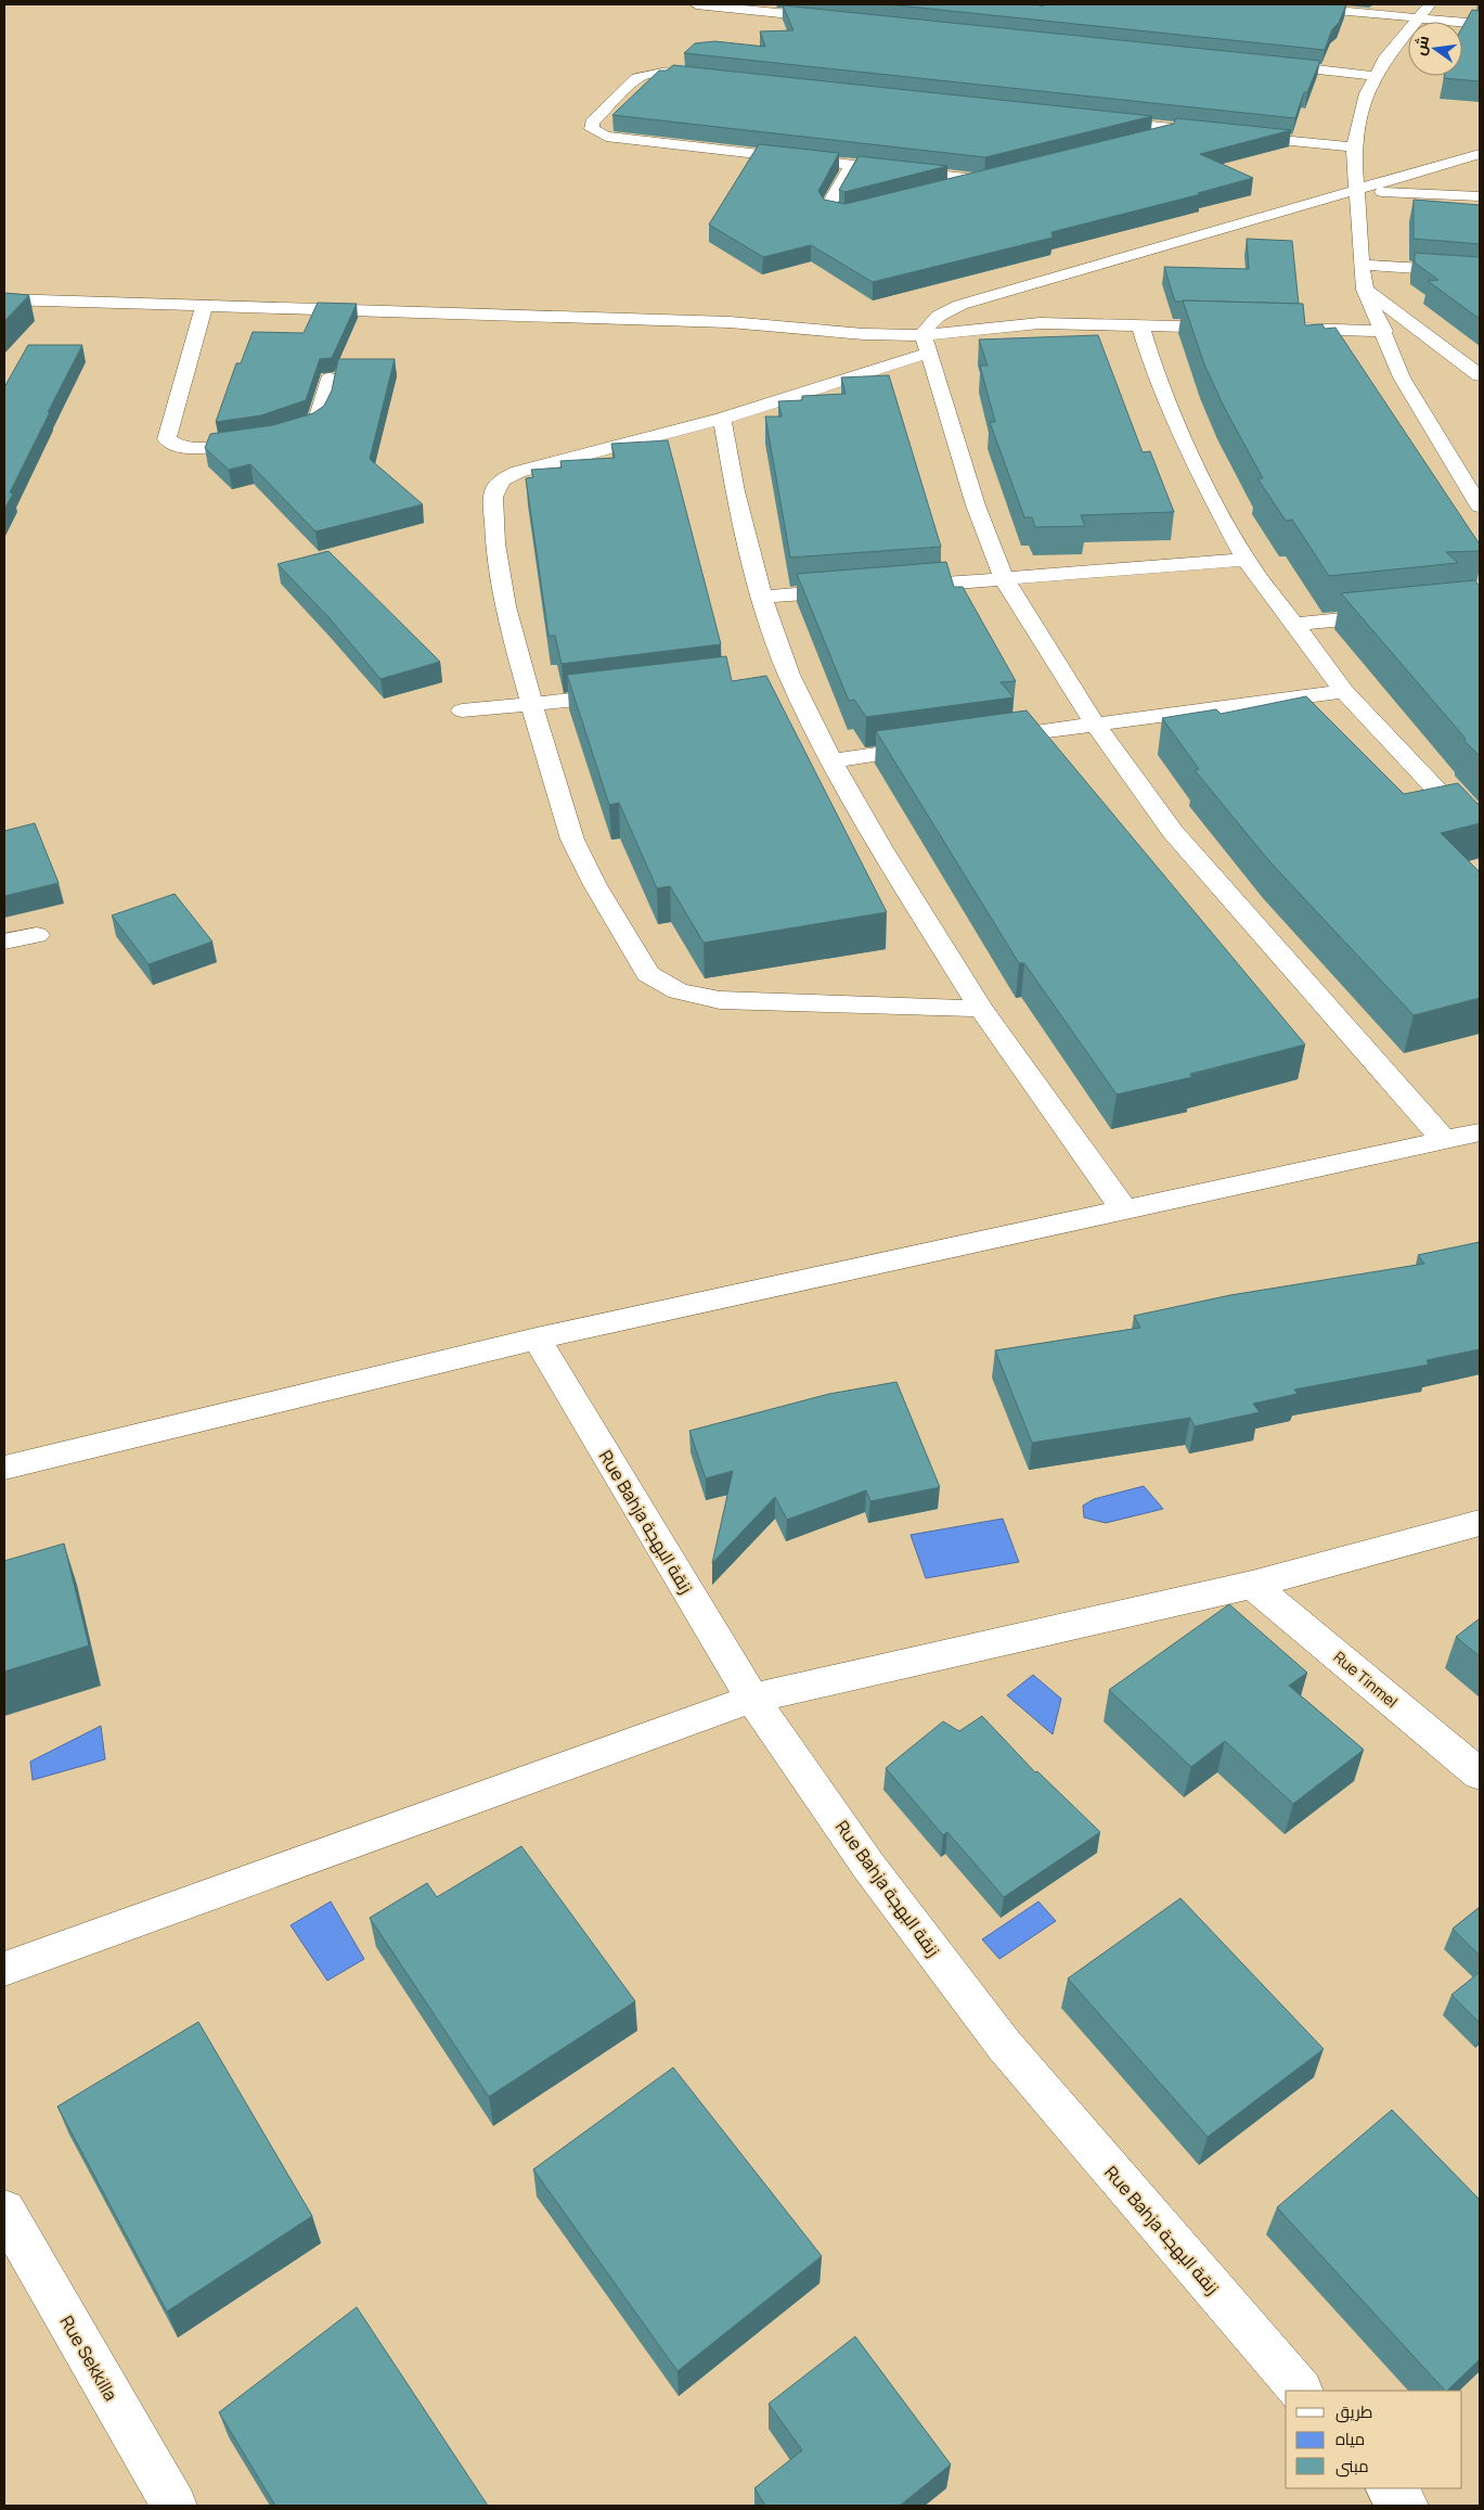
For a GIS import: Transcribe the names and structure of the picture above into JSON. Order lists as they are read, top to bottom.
{
  "streets": {
    "street": ["Rue Bahja زنقة البهجة", "Rue Tinmel", "Rue Sekkilla"]
  },
  "legend": ["طريق", "مياه", "مبنى"],
  "north": "left"
}
